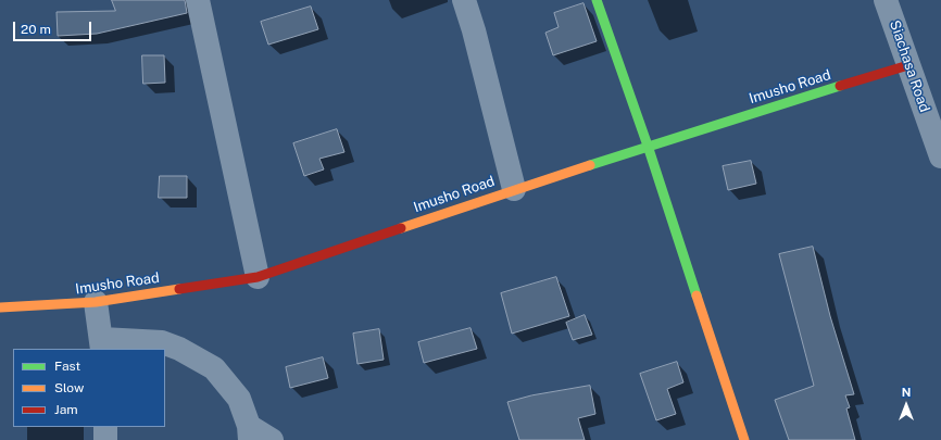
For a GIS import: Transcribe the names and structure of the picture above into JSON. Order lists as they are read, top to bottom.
{
  "streets": {
    "street": ["Siachasa Road", "Imusho Road"]
  },
  "crossings": [
    ["Siachasa Road", "Imusho Road"]
  ],
  "legend": ["Fast", "Slow", "Jam"],
  "scale_bar": "20 m",
  "north": "top"
}
